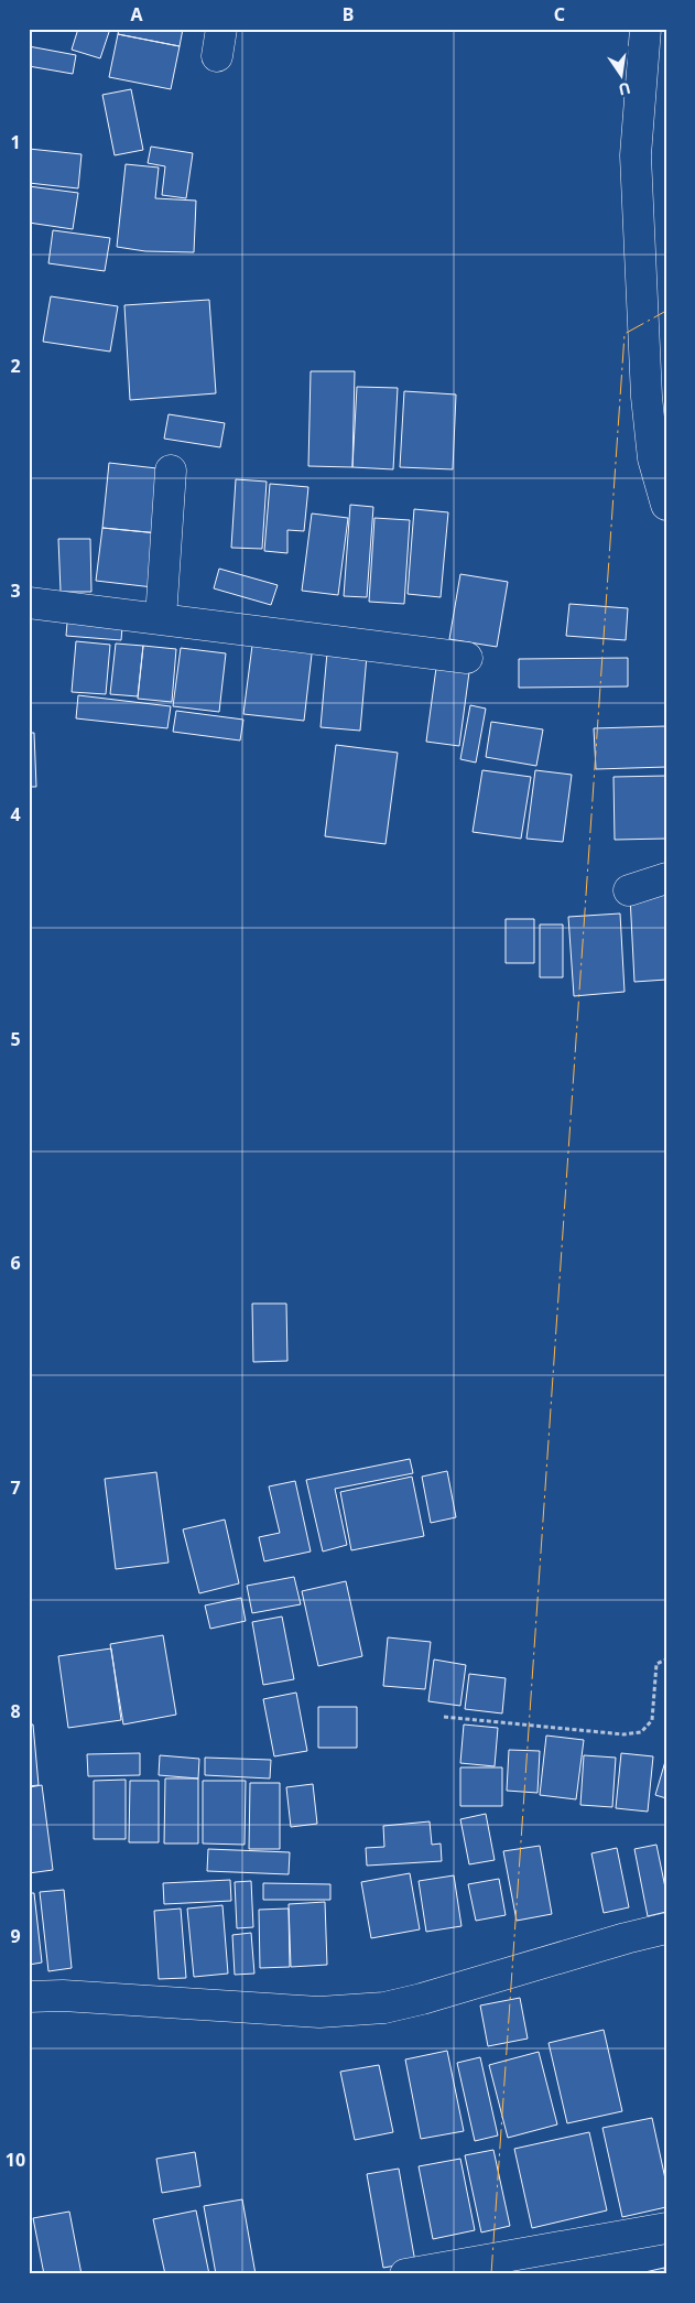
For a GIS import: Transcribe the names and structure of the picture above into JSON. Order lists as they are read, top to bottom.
{
  "north": "bottom",
  "grid": {
    "columns": ["A", "B", "C"],
    "rows": [
      "1",
      "2",
      "3",
      "4",
      "5",
      "6",
      "7",
      "8",
      "9",
      "10"
    ]
  }
}
